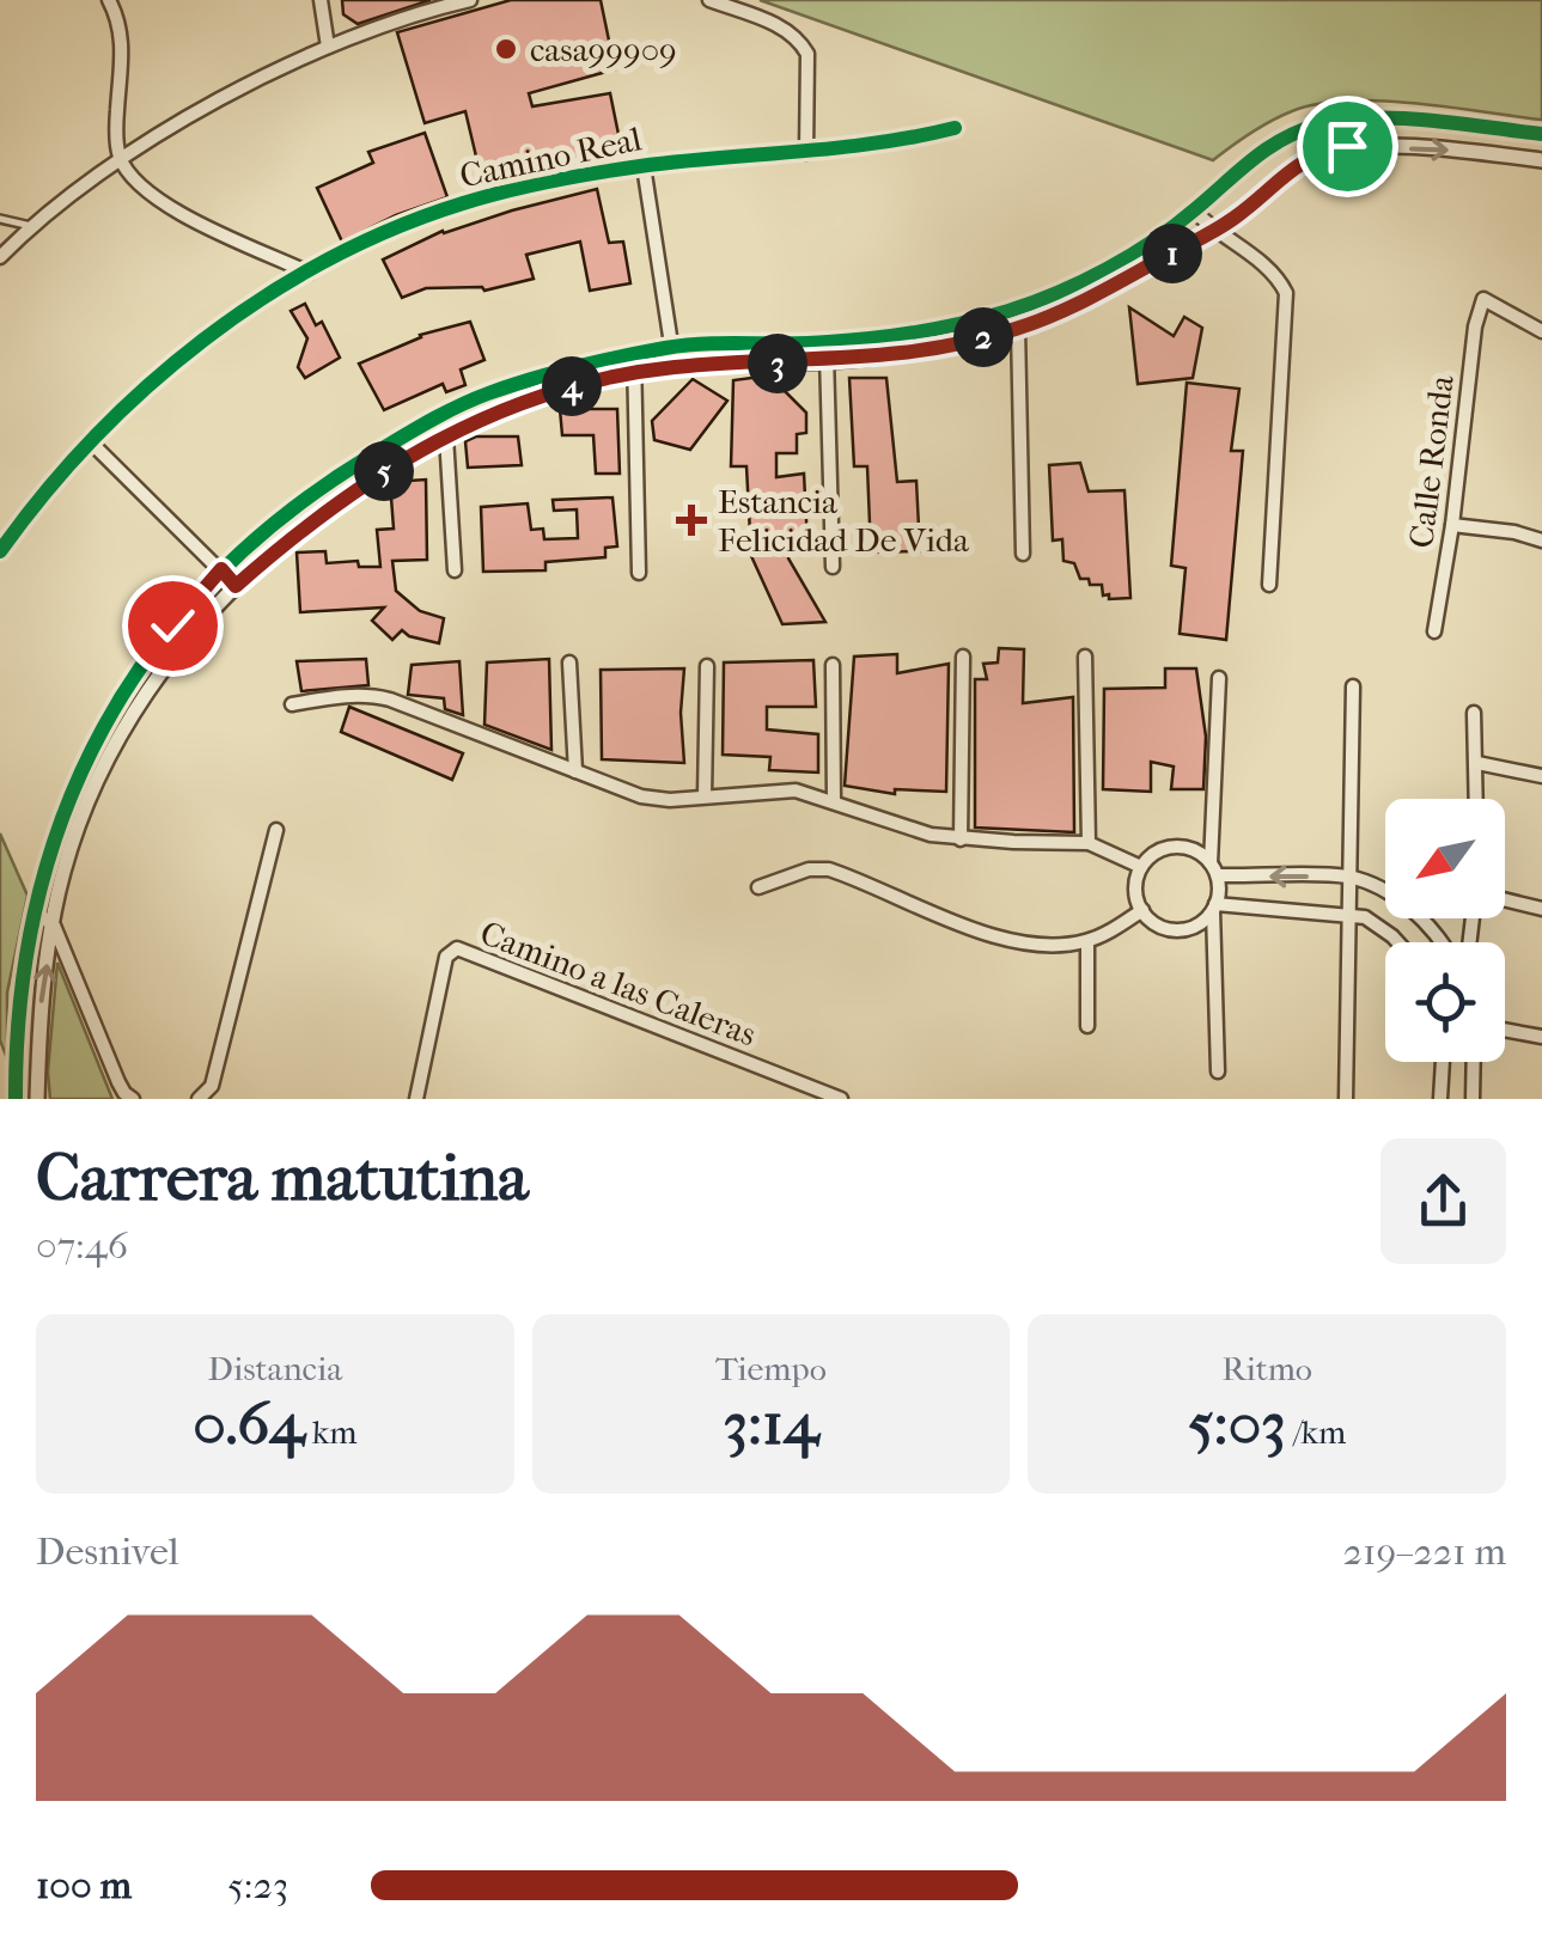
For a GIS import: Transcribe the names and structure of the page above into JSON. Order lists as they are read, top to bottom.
{
  "streets": {
    "street": ["Camino Real", "Calle Ronda", "Camino a las Caleras"]
  },
  "places": {
    "other": ["casa99909"],
    "health": ["Estancia Felicidad De Vida"]
  },
  "north": "bottom left",
  "page": {
    "pins": [
      "1",
      "2",
      "3",
      "4",
      "5"
    ],
    "heading": ["Carrera matutina", "07:46"],
    "stats": [
      ["Distancia", "0.64 km"],
      ["Tiempo", "3:14"],
      ["Ritmo", "5:03 /km"]
    ],
    "chart": ["Desnivel", "219–221 m"],
    "list": [
      {
        "name": "100 m",
        "note": "5:23"
      }
    ]
  }
}
